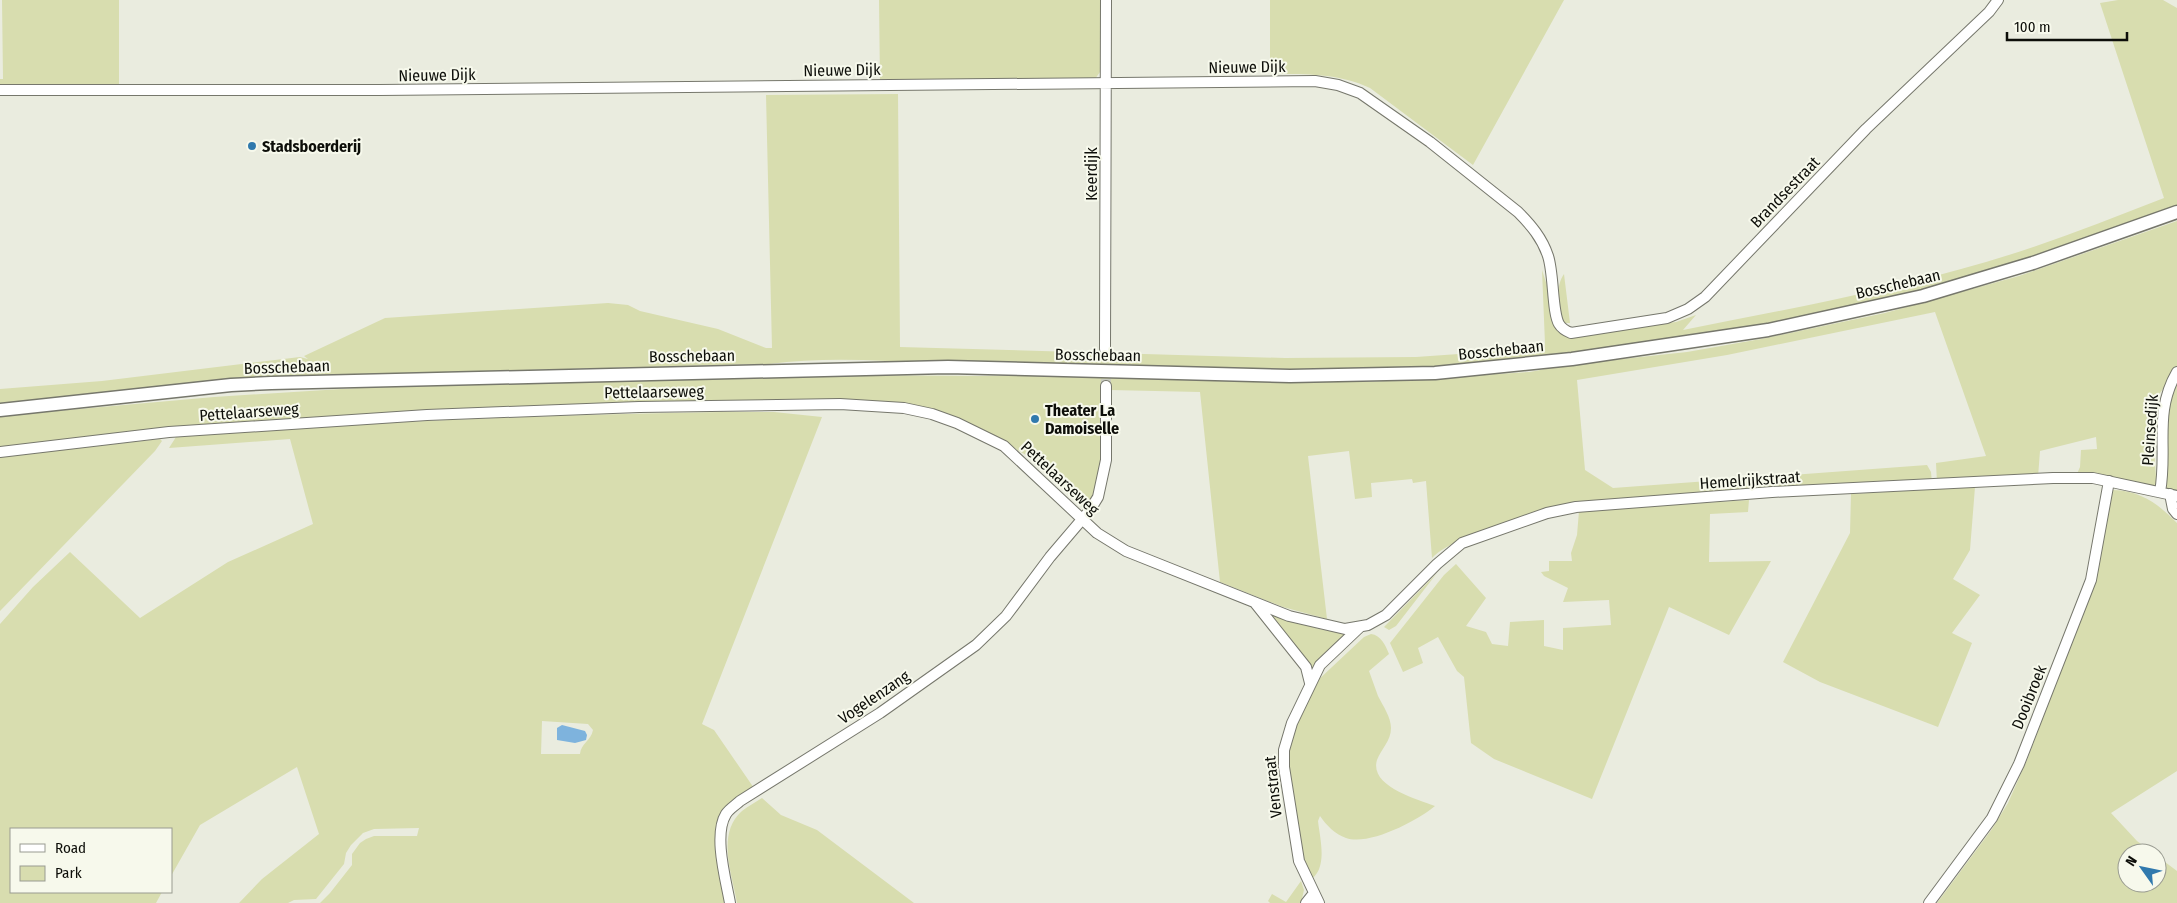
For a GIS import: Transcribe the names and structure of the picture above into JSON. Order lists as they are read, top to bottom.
{
  "streets": {
    "main road": ["Bosschebaan"],
    "street": [
      "Nieuwe Dijk",
      "Keerdijk",
      "Brandsestraat",
      "Pettelaarseweg",
      "Pleinsedijk",
      "Hemelrijkstraat",
      "Vogelenzang",
      "Dooibroek",
      "Venstraat"
    ]
  },
  "crossings": [
    ["Nieuwe Dijk", "Keerdijk"],
    ["Nieuwe Dijk", "Brandsestraat"],
    ["Pettelaarseweg", "Hemelrijkstraat"],
    ["Pettelaarseweg", "Vogelenzang"],
    ["Pettelaarseweg", "Venstraat"],
    ["Pleinsedijk", "Hemelrijkstraat"],
    ["Hemelrijkstraat", "Dooibroek"],
    ["Hemelrijkstraat", "Venstraat"]
  ],
  "places": ["Stadsboerderij", "Theater La Damoiselle"],
  "legend": ["Road", "Park"],
  "scale_bar": "100 m",
  "north": "top left"
}
